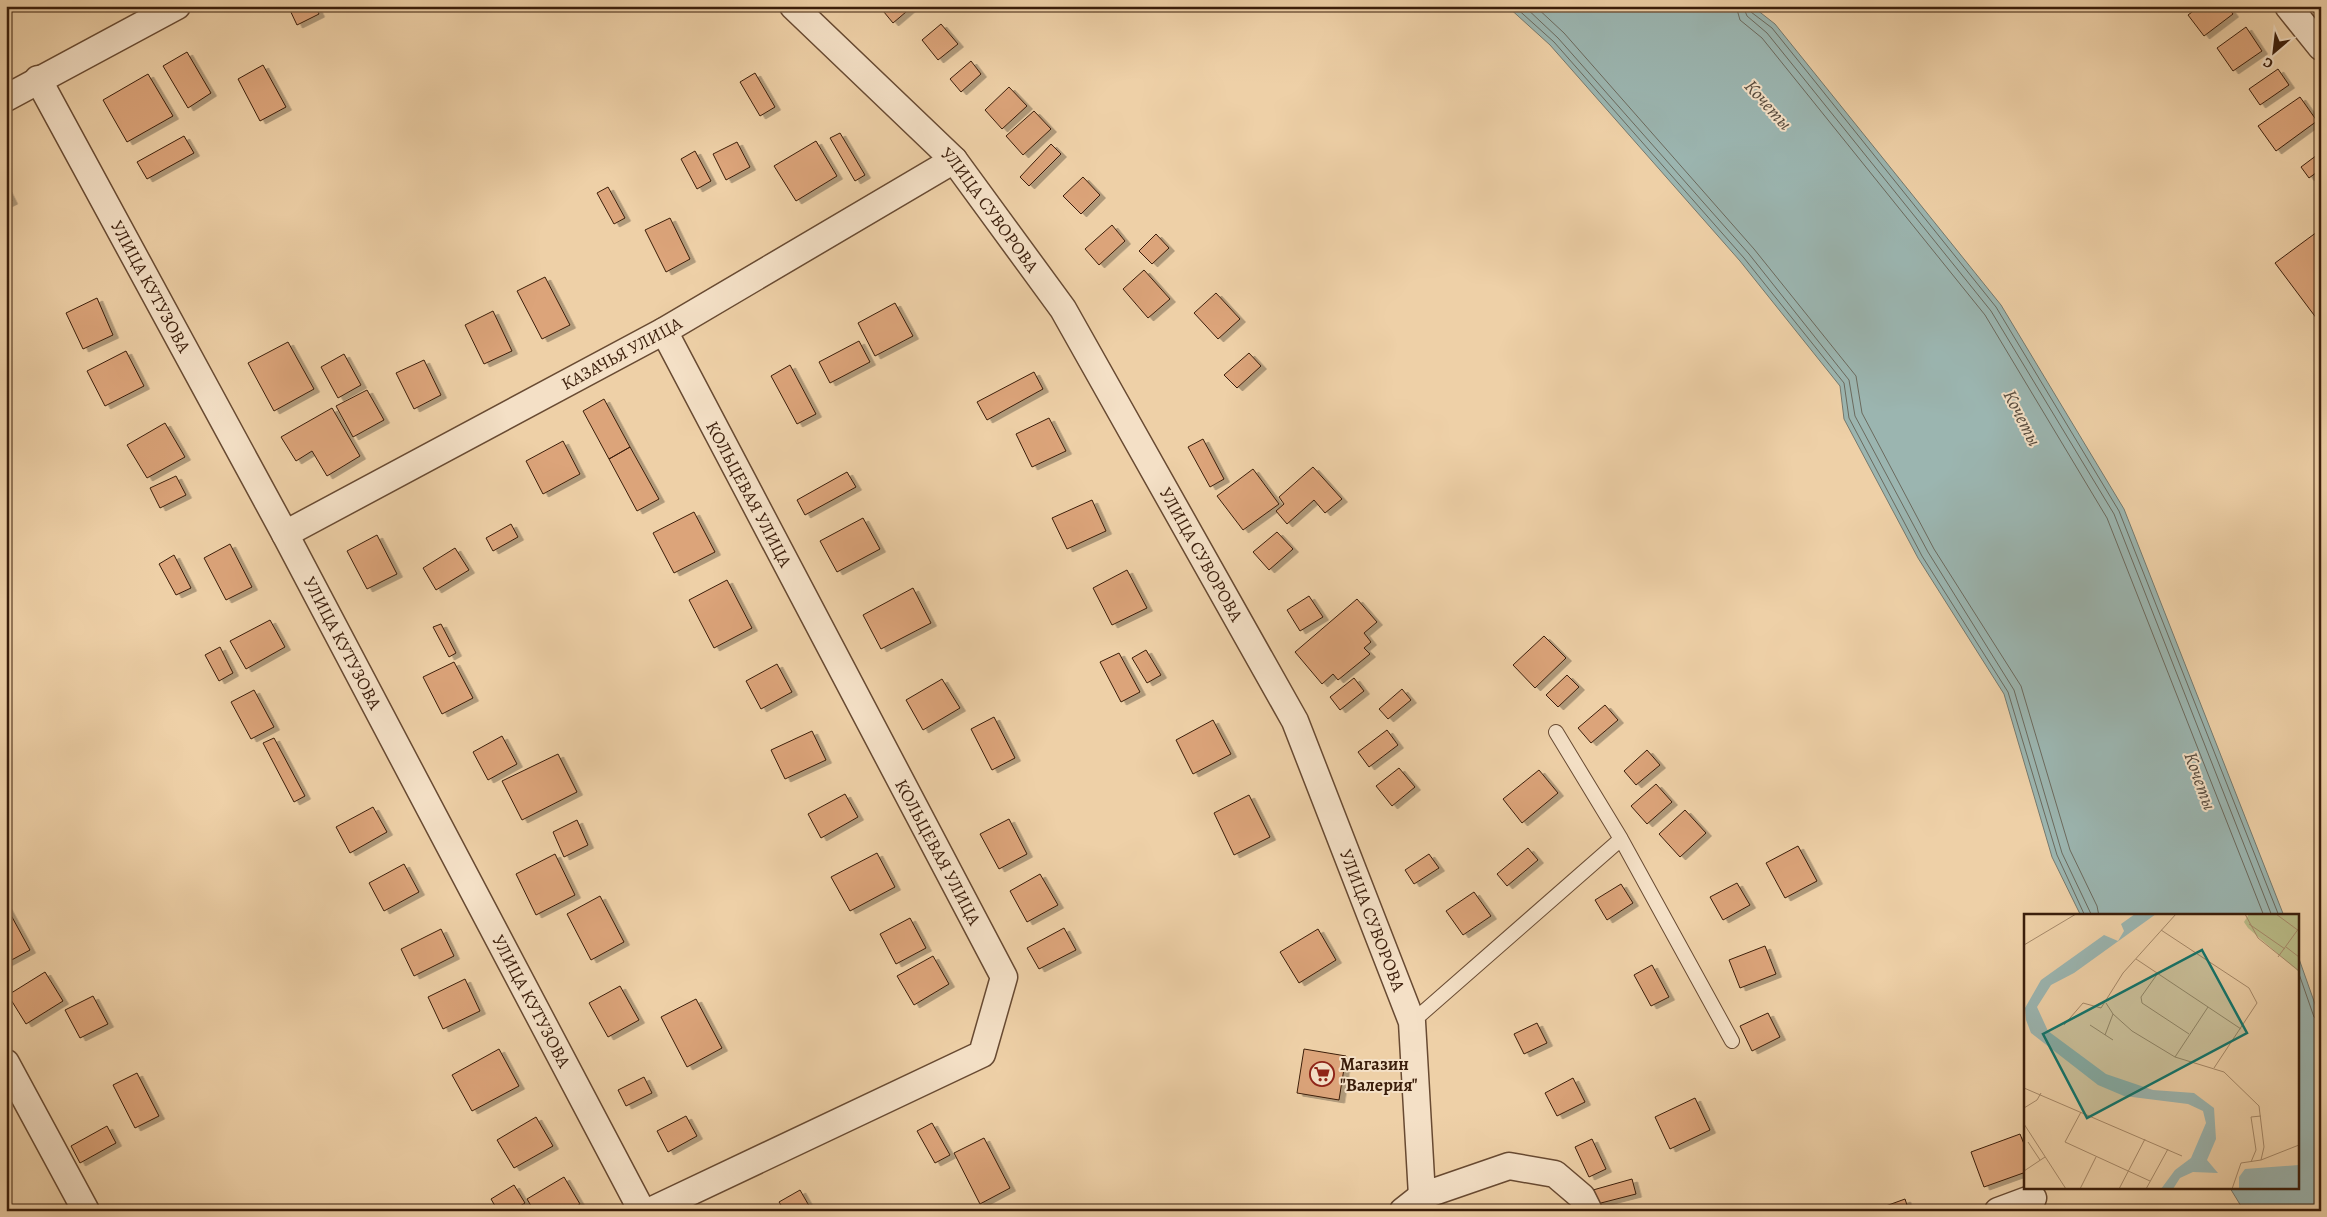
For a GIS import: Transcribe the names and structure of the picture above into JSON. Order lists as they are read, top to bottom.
{
  "streets": {
    "street": [
      "УЛИЦА СУВОРОВА",
      "УЛИЦА КУТУЗОВА",
      "КАЗАЧЬЯ УЛИЦА",
      "КОЛЬЦЕВАЯ УЛИЦА"
    ]
  },
  "crossings": [
    ["УЛИЦА СУВОРОВА", "КАЗАЧЬЯ УЛИЦА"],
    ["УЛИЦА КУТУЗОВА", "КАЗАЧЬЯ УЛИЦА"],
    ["КАЗАЧЬЯ УЛИЦА", "КОЛЬЦЕВАЯ УЛИЦА"]
  ],
  "water": ["Кочеты"],
  "places": {
    "supermarket": ["Магазин \"Валерия\""]
  },
  "north": "bottom left"
}
